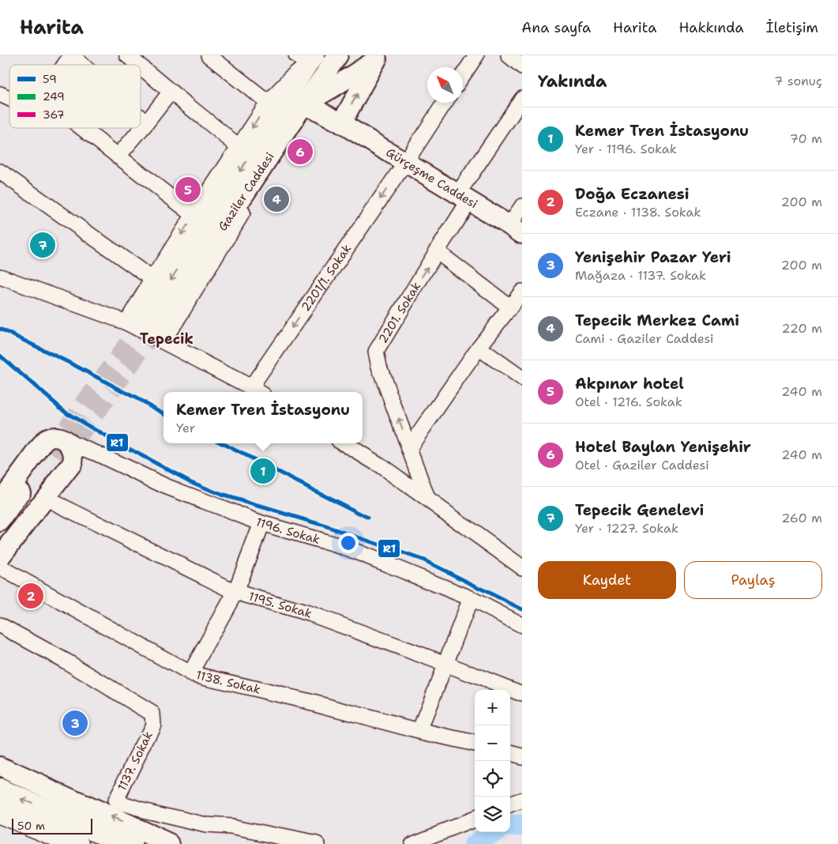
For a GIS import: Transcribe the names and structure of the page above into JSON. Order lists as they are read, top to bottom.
{
  "streets": {
    "main road": ["Gürçeşme Caddesi", "Gaziler Caddesi"],
    "street": [
      "2201/1. Sokak",
      "2201. Sokak",
      "1196. Sokak",
      "1195. Sokak",
      "1138. Sokak",
      "1137. Sokak"
    ]
  },
  "crossings": [
    ["Gürçeşme Caddesi", "Gaziler Caddesi"],
    ["Gürçeşme Caddesi", "2201/1. Sokak"],
    ["Gürçeşme Caddesi", "2201. Sokak"]
  ],
  "one_way": ["2201. Sokak"],
  "districts": ["Tepecik"],
  "lines": ["transit line R1"],
  "legend": ["59", "249", "367"],
  "scale_bar": "50 m",
  "north": "top left",
  "page": {
    "header": "Harita",
    "nav": [
      "Ana sayfa",
      "Harita",
      "Hakkında",
      "İletişim"
    ],
    "heading": ["Yakında", "7 sonuç"],
    "list": [
      {
        "mark": "1",
        "name": "Kemer Tren İstasyonu",
        "note": "Yer · 1196. Sokak",
        "value": "70 m"
      },
      {
        "mark": "2",
        "name": "Doğa Eczanesi",
        "note": "Eczane · 1138. Sokak",
        "value": "200 m"
      },
      {
        "mark": "3",
        "name": "Yenişehir Pazar Yeri",
        "note": "Mağaza · 1137. Sokak",
        "value": "200 m"
      },
      {
        "mark": "4",
        "name": "Tepecik Merkez Cami",
        "note": "Cami · Gaziler Caddesi",
        "value": "220 m"
      },
      {
        "mark": "5",
        "name": "Akpınar hotel",
        "note": "Otel · 1216. Sokak",
        "value": "240 m"
      },
      {
        "mark": "6",
        "name": "Hotel Baylan Yenişehir",
        "note": "Otel · Gaziler Caddesi",
        "value": "240 m"
      },
      {
        "mark": "7",
        "name": "Tepecik Genelevi",
        "note": "Yer · 1227. Sokak",
        "value": "260 m"
      }
    ],
    "pins": [
      "6",
      "5",
      "4",
      "7",
      "1",
      "2",
      "3"
    ],
    "popup": ["Kemer Tren İstasyonu", "Yer"],
    "buttons": ["Kaydet", "Paylaş"],
    "map_buttons": ["+", "−"],
    "scale": "50 m"
  }
}
